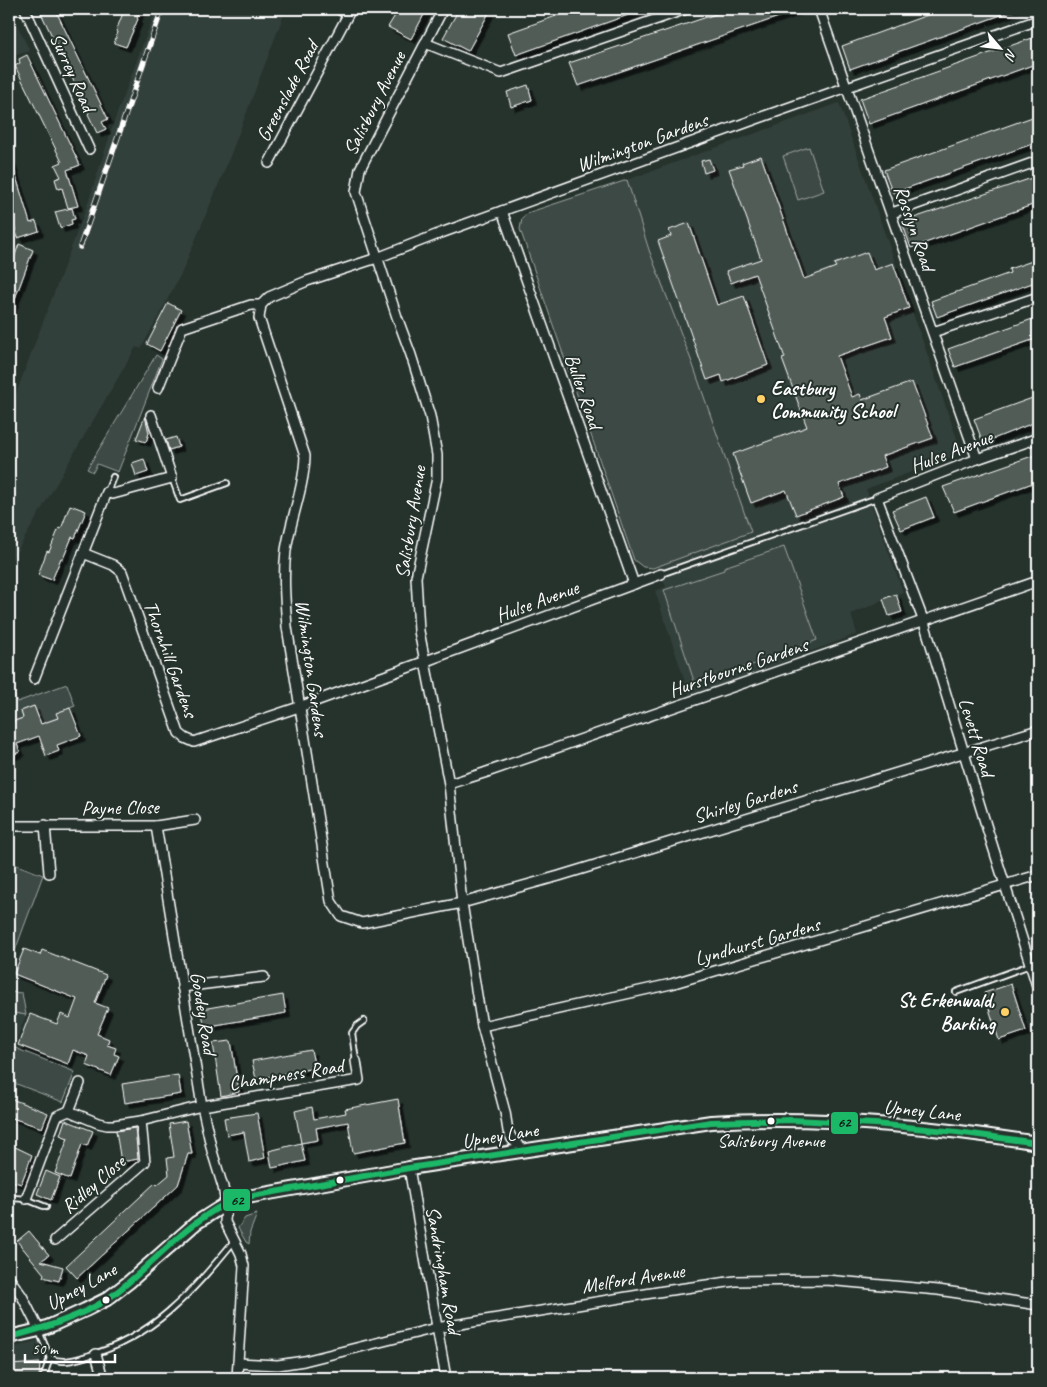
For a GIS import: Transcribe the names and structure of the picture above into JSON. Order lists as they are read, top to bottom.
{
  "streets": {
    "street": [
      "Surrey Road",
      "Greenslade Road",
      "Salisbury Avenue",
      "Wilmington Gardens",
      "Rosslyn Road",
      "Buller Road",
      "Hulse Avenue",
      "Thornhill Gardens",
      "Hurstbourne Gardens",
      "Levett Road",
      "Shirley Gardens",
      "Payne Close",
      "Lyndhurst Gardens",
      "Goodey Road",
      "Champness Road",
      "Upney Lane",
      "Ridley Close",
      "Sandringham Road",
      "Melford Avenue"
    ]
  },
  "crossings": [
    ["Salisbury Avenue", "Wilmington Gardens"],
    ["Salisbury Avenue", "Hulse Avenue"],
    ["Salisbury Avenue", "Thornhill Gardens"],
    ["Salisbury Avenue", "Hurstbourne Gardens"],
    ["Salisbury Avenue", "Shirley Gardens"],
    ["Salisbury Avenue", "Lyndhurst Gardens"],
    ["Salisbury Avenue", "Upney Lane"],
    ["Wilmington Gardens", "Rosslyn Road"],
    ["Wilmington Gardens", "Buller Road"],
    ["Wilmington Gardens", "Thornhill Gardens"],
    ["Wilmington Gardens", "Shirley Gardens"],
    ["Rosslyn Road", "Hulse Avenue"],
    ["Buller Road", "Hulse Avenue"],
    ["Hulse Avenue", "Thornhill Gardens"],
    ["Hulse Avenue", "Levett Road"],
    ["Hurstbourne Gardens", "Levett Road"],
    ["Levett Road", "Shirley Gardens"],
    ["Levett Road", "Lyndhurst Gardens"],
    ["Payne Close", "Goodey Road"],
    ["Goodey Road", "Champness Road"],
    ["Goodey Road", "Upney Lane"],
    ["Goodey Road", "Melford Avenue"],
    ["Upney Lane", "Sandringham Road"],
    ["Sandringham Road", "Melford Avenue"]
  ],
  "places": ["Eastbury Community School", "St Erkenwald, Barking", "Salisbury Avenue"],
  "lines": ["transit line 62"],
  "scale_bar": "50 m",
  "north": "bottom right"
}
